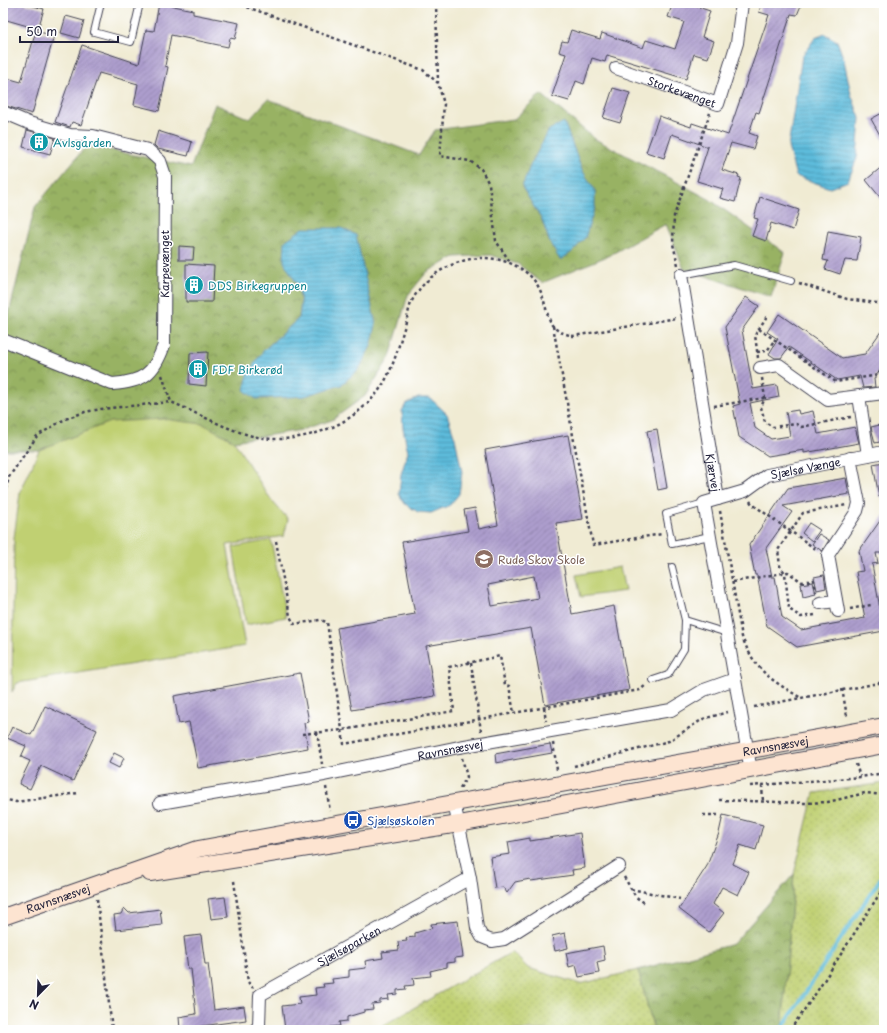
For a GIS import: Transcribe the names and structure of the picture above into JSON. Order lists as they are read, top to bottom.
{
  "streets": {
    "main road": ["Ravnsnæsvej"],
    "street": [
      "Storkevænget",
      "Karpevænget",
      "Sjælsø Vænge",
      "Kjærvej",
      "Sjælsøparken"
    ]
  },
  "crossings": [
    ["Sjælsø Vænge", "Kjærvej"],
    ["Kjærvej", "Ravnsnæsvej"]
  ],
  "places": {
    "building": ["Avlsgården", "DDS Birkegruppen", "FDF Birkerød"],
    "school or university": ["Rude Skov Skole"],
    "bus stop": ["Sjælsøskolen"]
  },
  "scale_bar": "50 m",
  "north": "bottom left"
}
